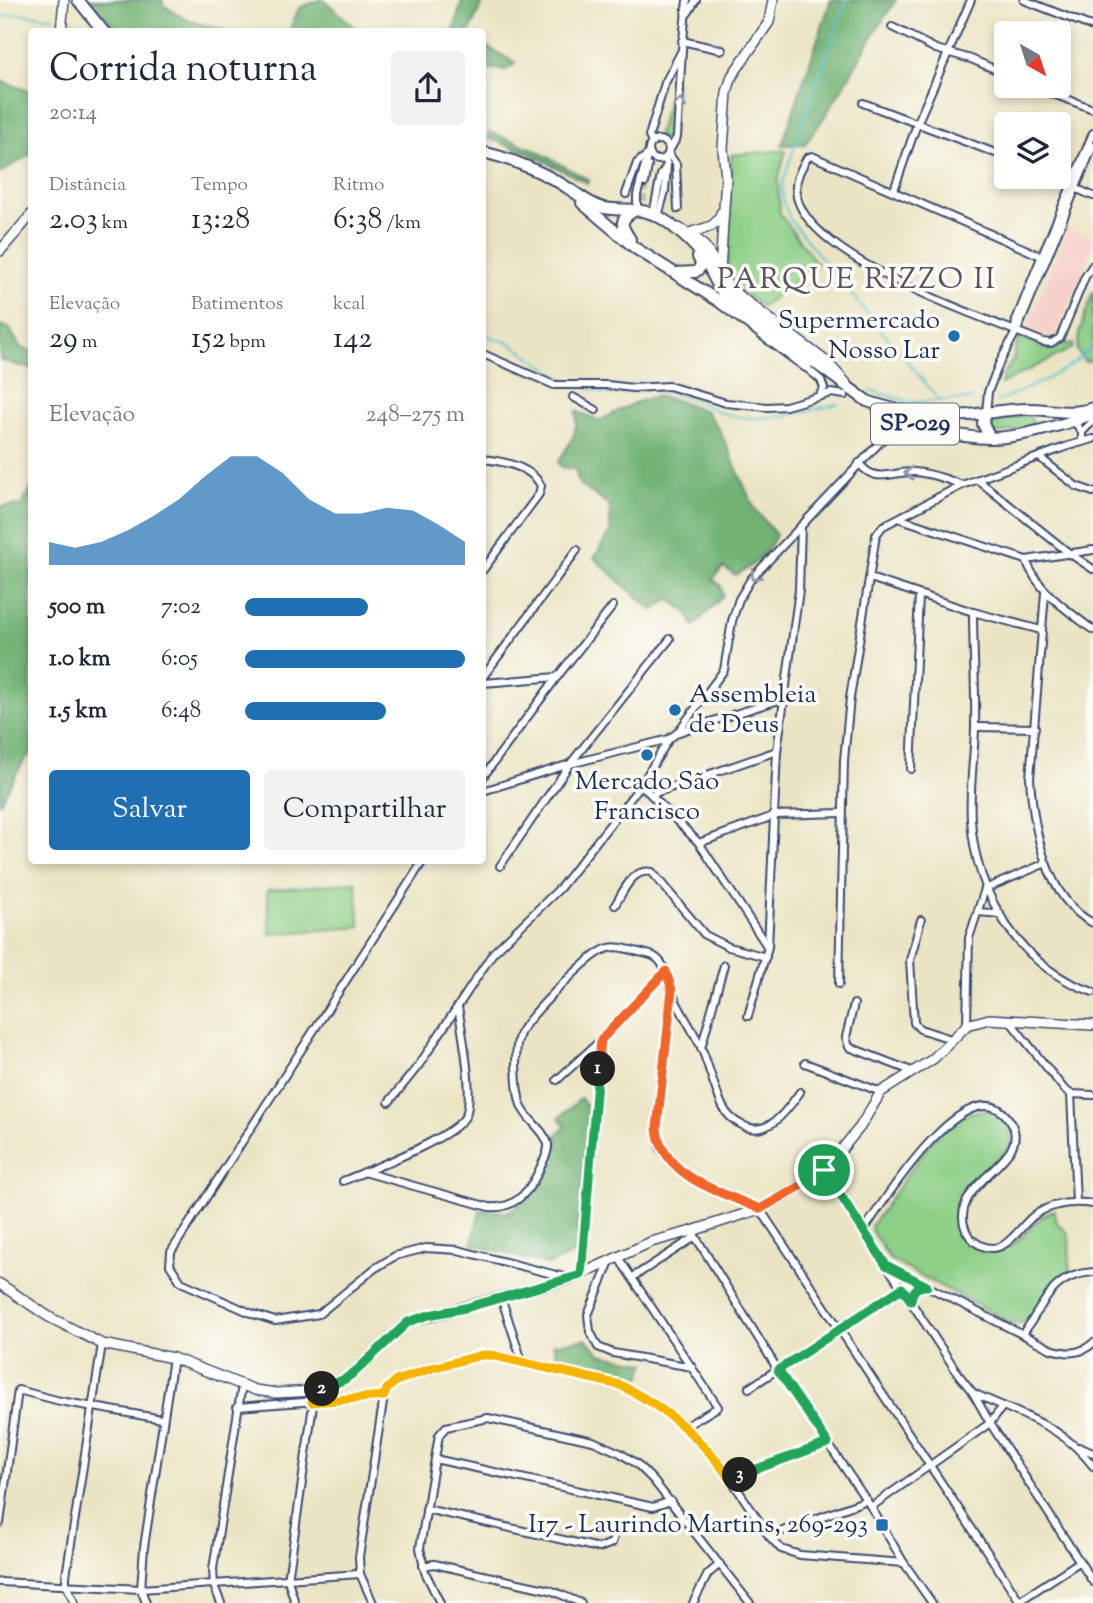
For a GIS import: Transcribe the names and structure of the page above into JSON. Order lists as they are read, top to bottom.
{
  "streets": {
    "highway": ["SP-029"]
  },
  "districts": ["PARQUE RIZZO II"],
  "places": {
    "other": ["Supermercado Nosso Lar", "Assembleia de Deus", "Mercado São Francisco"],
    "transit": ["I17 - Laurindo Martins, 269-293"]
  },
  "north": "bottom right",
  "page": {
    "heading": ["Corrida noturna", "20:14"],
    "stats": [
      ["Distância", "2.03 km"],
      ["Tempo", "13:28"],
      ["Ritmo", "6:38 /km"],
      ["Elevação", "29 m"],
      ["Batimentos", "152 bpm"],
      ["kcal", "142"]
    ],
    "chart": ["Elevação", "248–275 m"],
    "list": [
      {
        "name": "500 m",
        "note": "7:02"
      },
      {
        "name": "1.0 km",
        "note": "6:05"
      },
      {
        "name": "1.5 km",
        "note": "6:48"
      }
    ],
    "buttons": ["Salvar", "Compartilhar"],
    "pins": ["1", "2", "3"]
  }
}
